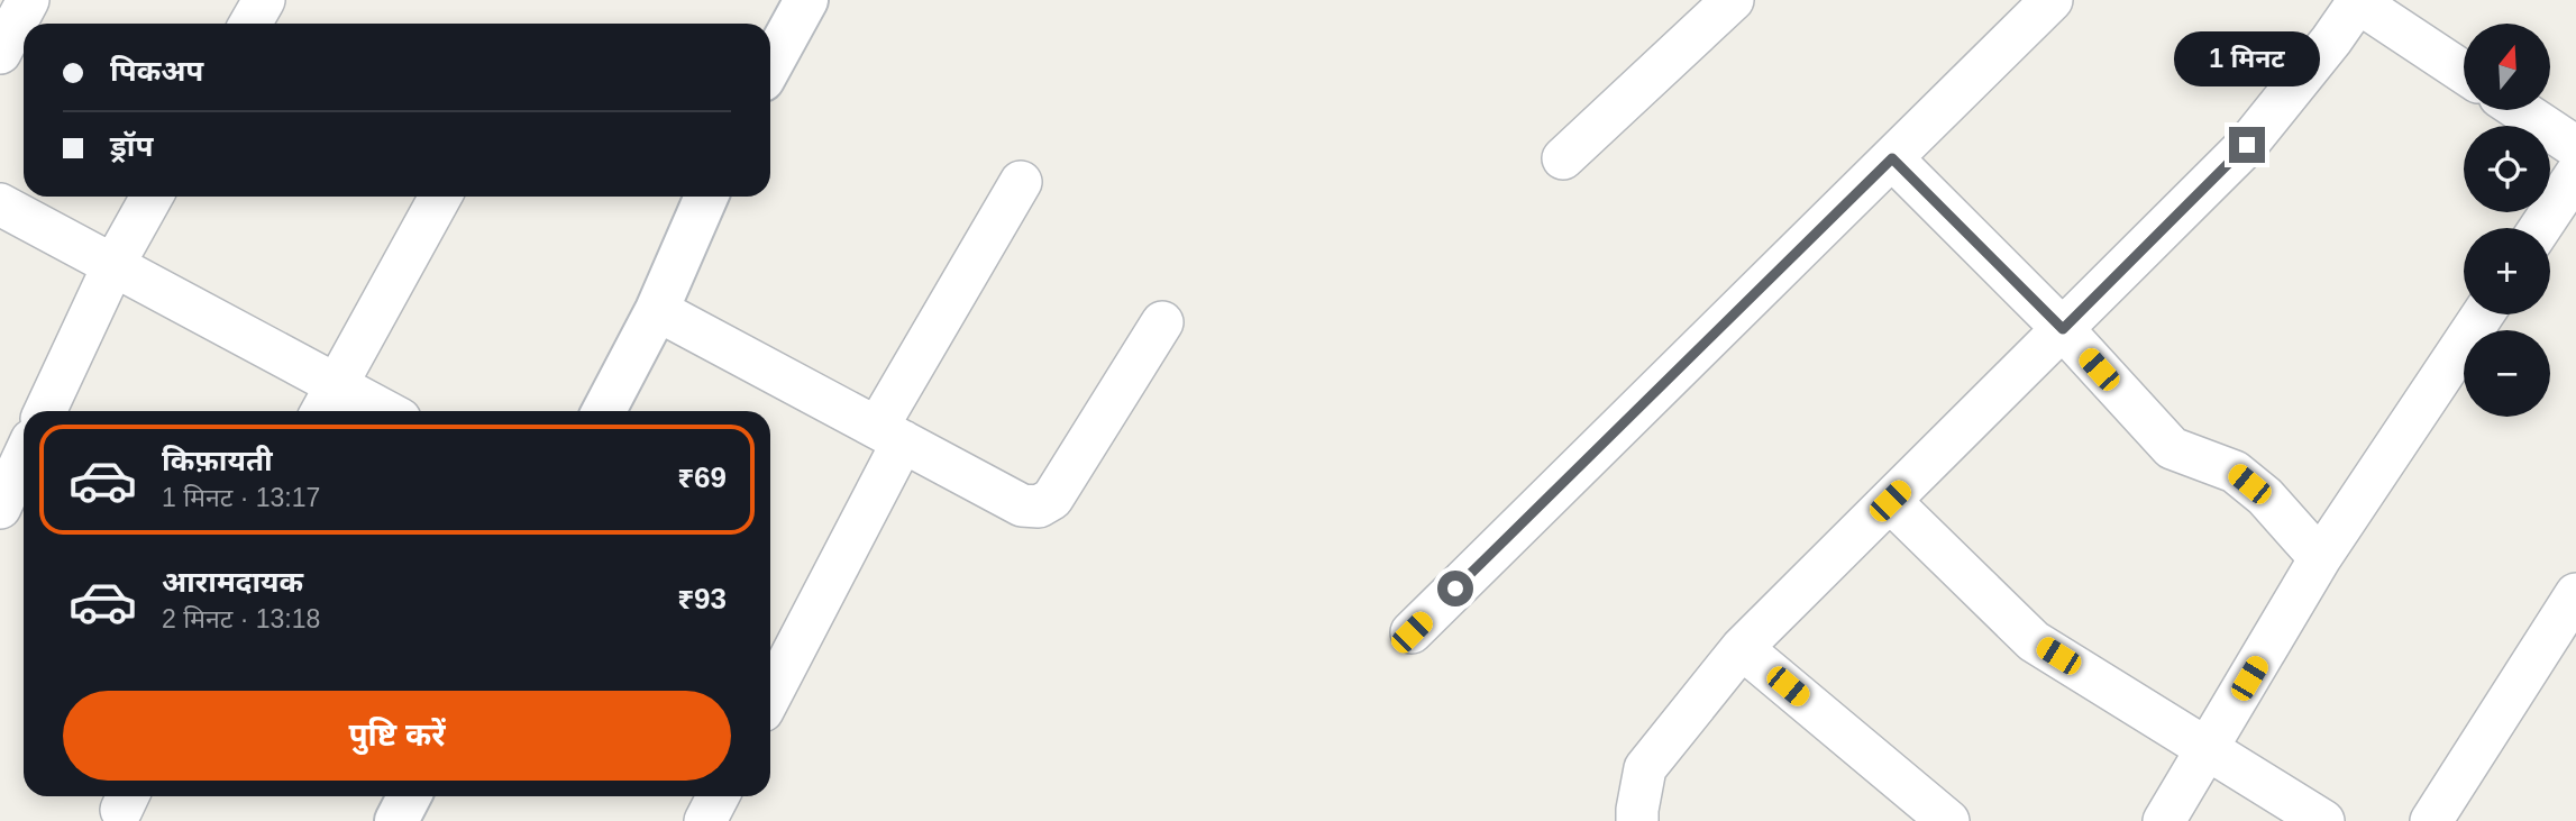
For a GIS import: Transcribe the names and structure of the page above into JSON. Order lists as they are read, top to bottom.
{
  "north": "top",
  "page": {
    "map_buttons": ["+", "−"],
    "banner": ["पिकअप", "ड्रॉप"],
    "bubble": "1 मिनट",
    "list": [
      {
        "name": "किफ़ायती",
        "note": "1 मिनट · 13:17",
        "value": "₹69"
      },
      {
        "name": "आरामदायक",
        "note": "2 मिनट · 13:18",
        "value": "₹93"
      }
    ],
    "buttons": "पुष्टि करें"
  }
}
